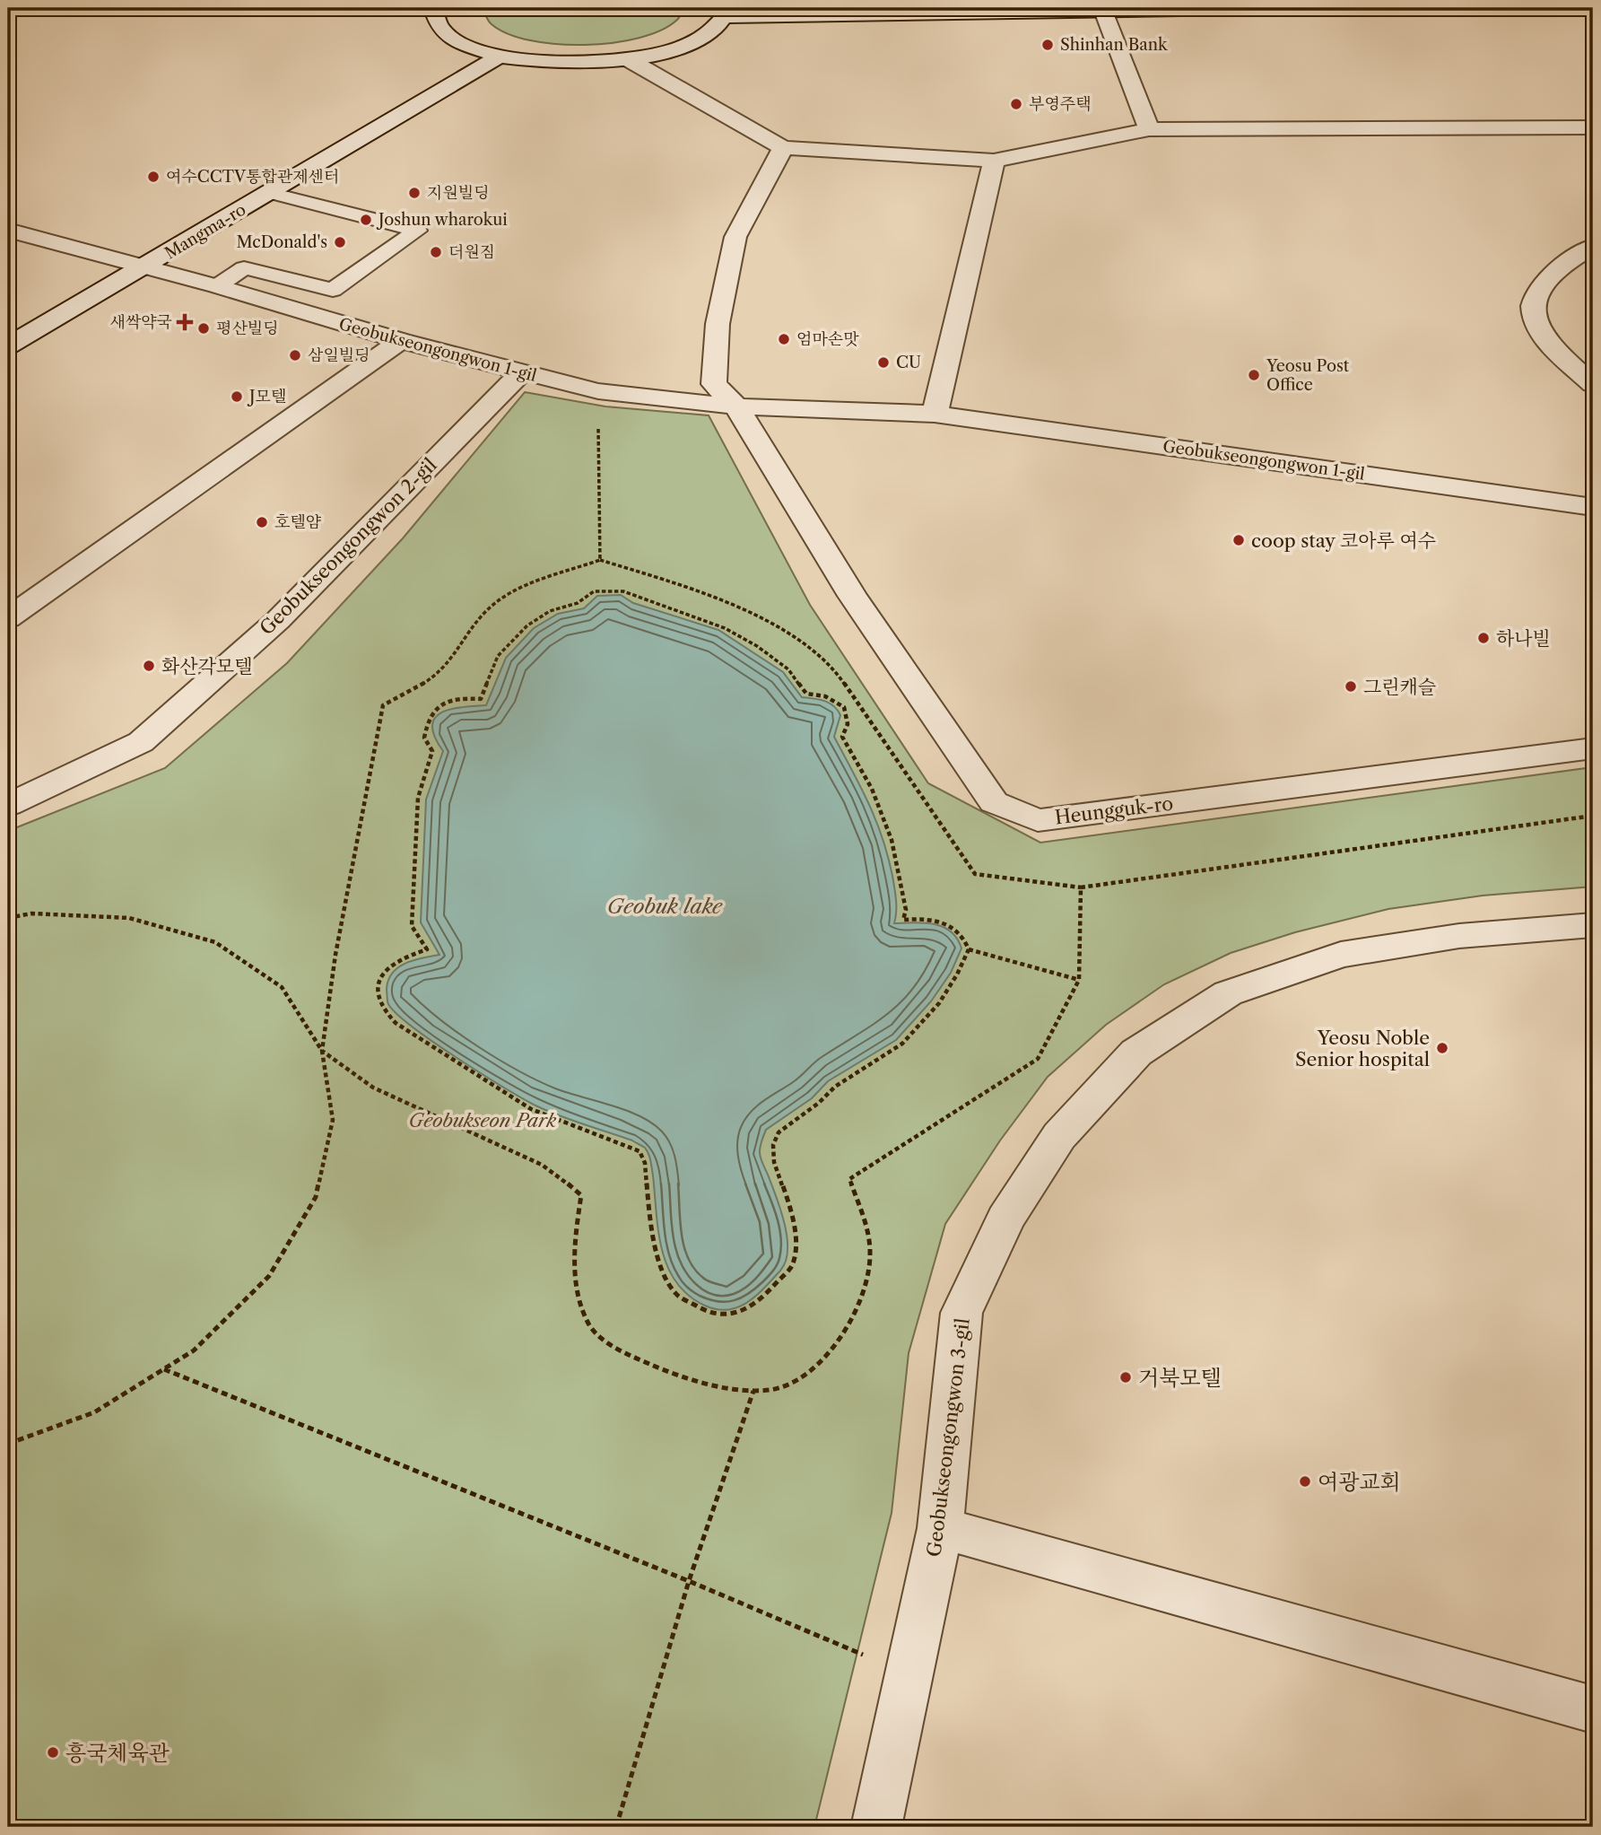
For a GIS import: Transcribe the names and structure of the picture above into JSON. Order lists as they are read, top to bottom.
{
  "streets": {
    "street": [
      "Mangma-ro",
      "Geobukseongongwon 1-gil",
      "Geobukseongongwon 2-gil",
      "Heungguk-ro",
      "Geobukseongongwon 3-gil"
    ]
  },
  "crossings": [
    ["Mangma-ro", "Geobukseongongwon 1-gil"],
    ["Geobukseongongwon 1-gil", "Geobukseongongwon 2-gil"],
    ["Geobukseongongwon 1-gil", "Heungguk-ro"]
  ],
  "water": ["Geobuk lake"],
  "parks": ["Geobukseon Park"],
  "places": {
    "other": [
      "Shinhan Bank",
      "부영주택",
      "여수CCTV통합관제센터",
      "지원빌딩",
      "Joshun wharokui",
      "McDonald's",
      "더원짐",
      "평산빌딩",
      "엄마손맛",
      "삼일빌딩",
      "CU",
      "Yeosu Post Office",
      "J모텔",
      "호텔얌",
      "coop stay 코아루 여수",
      "하나빌",
      "화산각모텔",
      "그린캐슬",
      "Yeosu Noble Senior hospital",
      "거북모텔",
      "여광교회",
      "흥국체육관"
    ],
    "health": ["새싹약국"]
  }
}
